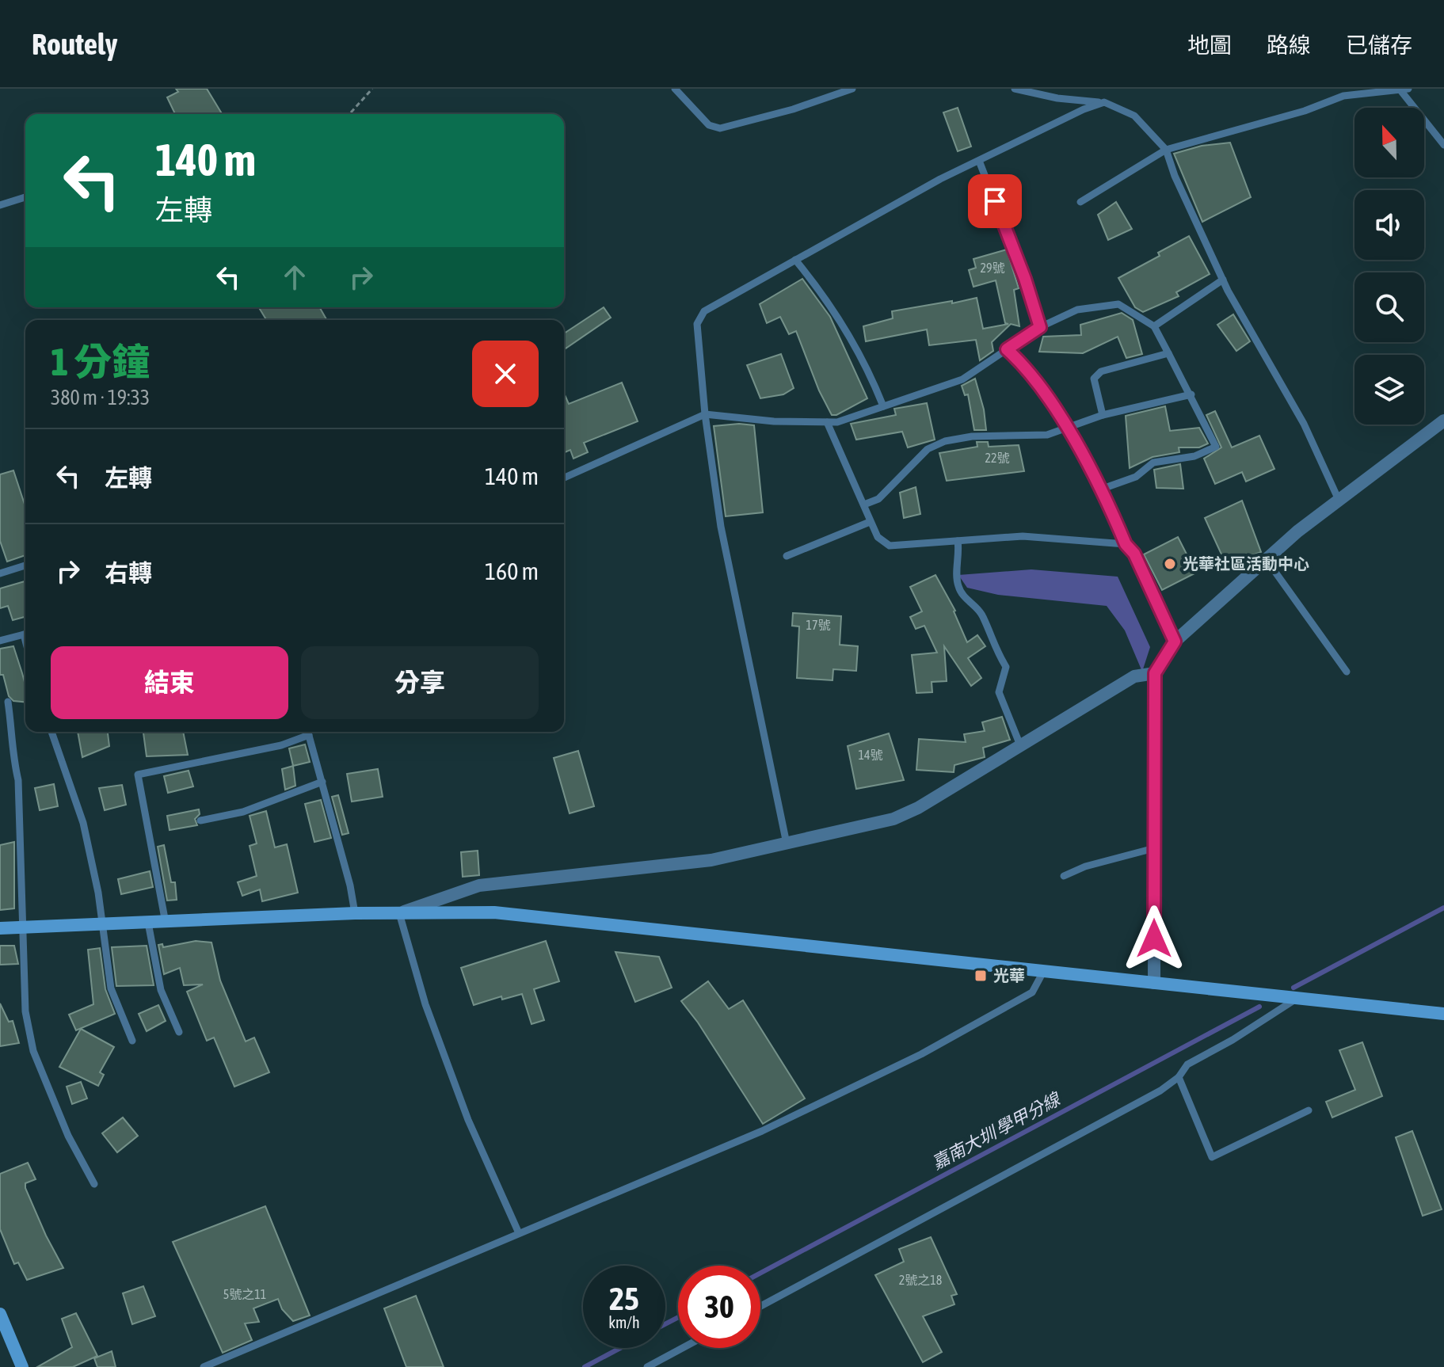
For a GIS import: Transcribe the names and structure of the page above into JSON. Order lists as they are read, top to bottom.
{
  "water": ["嘉南大圳 學甲分線"],
  "places": {
    "other": ["光華社區活動中心"],
    "transit": ["光華"]
  },
  "house_numbers": [
    "29號",
    "22號",
    "17號",
    "14號",
    "2號之18",
    "5號之11"
  ],
  "north": "top",
  "page": {
    "header": "Routely",
    "nav": ["地圖", "路線", "已儲存"],
    "turn": ["140 m", "左轉"],
    "heading": ["1 分鐘", "380 m · 19:33"],
    "list": [
      {
        "name": "左轉",
        "value": "140 m"
      },
      {
        "name": "右轉",
        "value": "160 m"
      }
    ],
    "buttons": ["結束", "分享"],
    "speed": "25 km/h",
    "limit": "30"
  }
}
